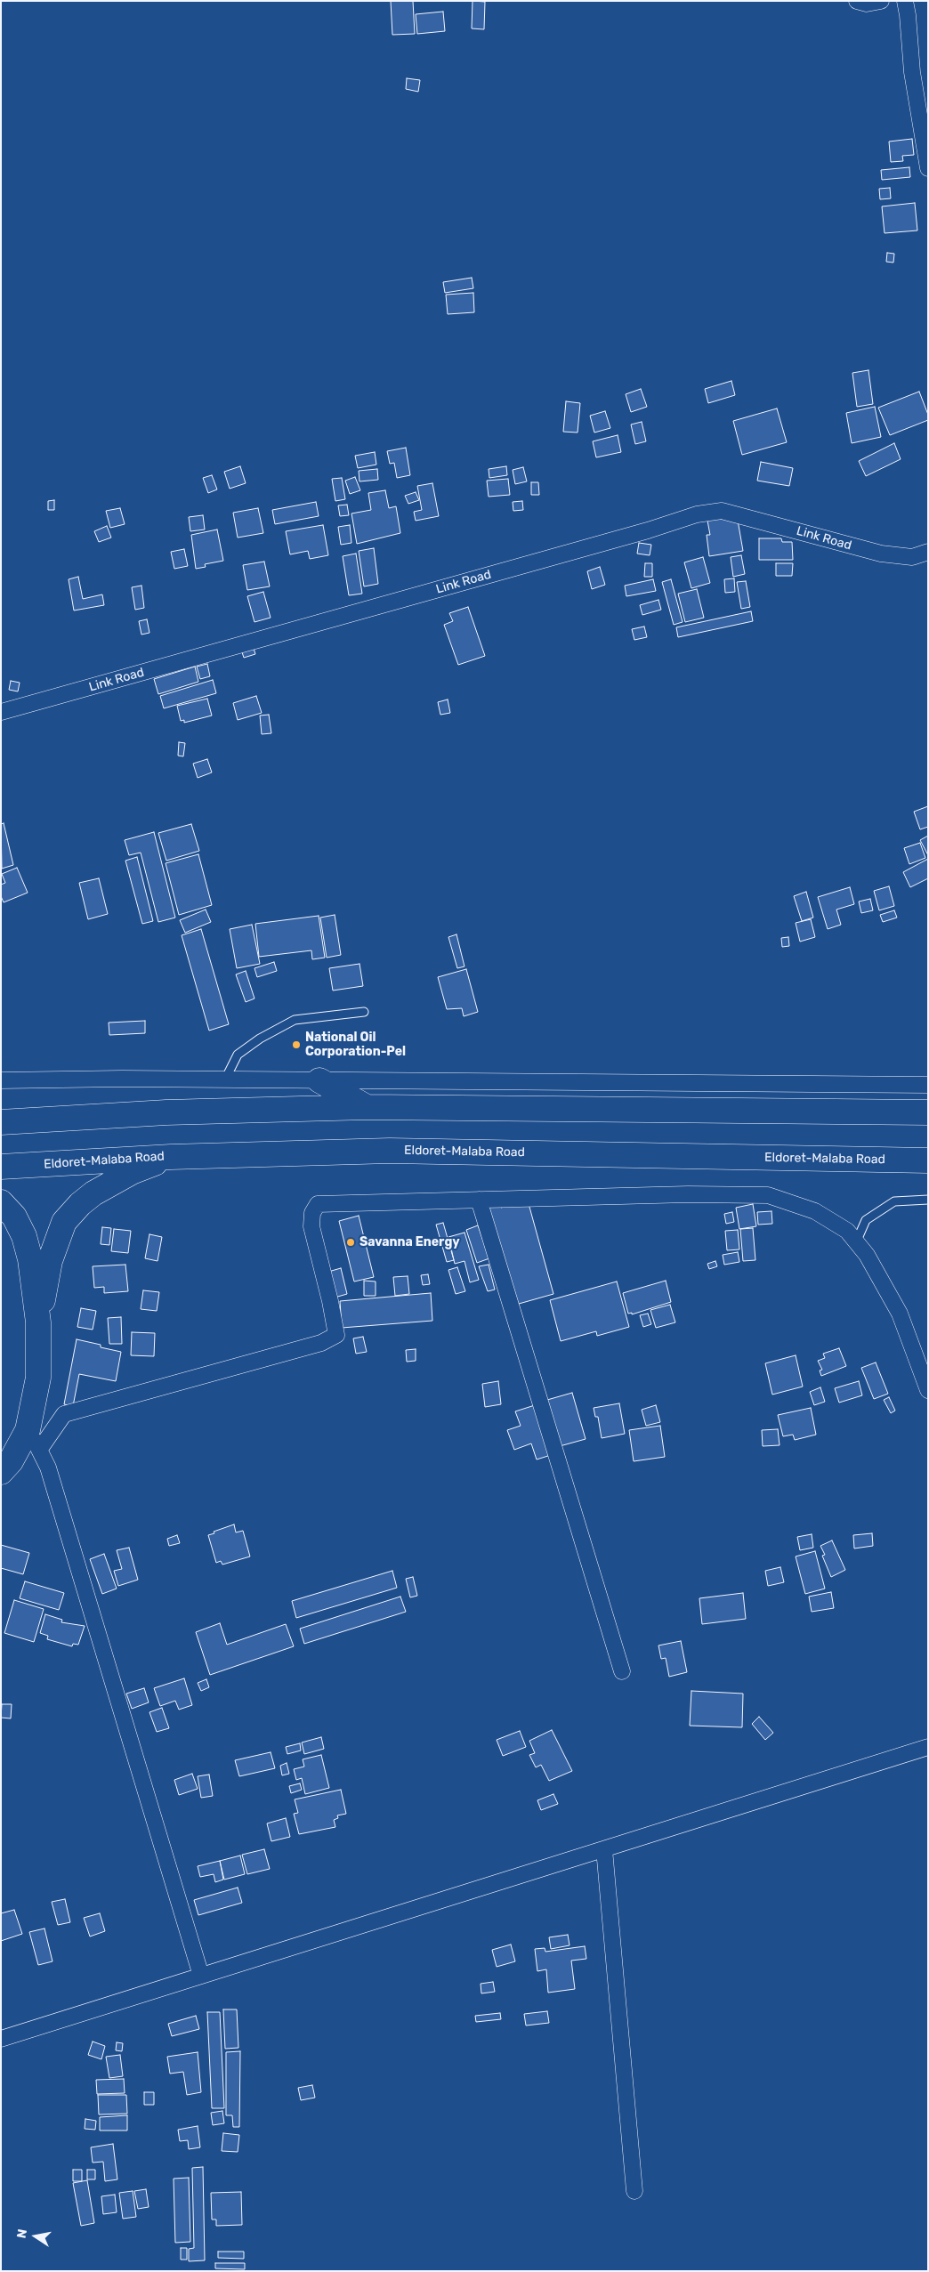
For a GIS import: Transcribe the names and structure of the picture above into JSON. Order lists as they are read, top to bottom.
{
  "streets": {
    "highway": ["Eldoret-Malaba Road"],
    "street": ["Link Road"]
  },
  "places": ["National Oil Corporation-Pel", "Savanna Energy"],
  "north": "left"
}
